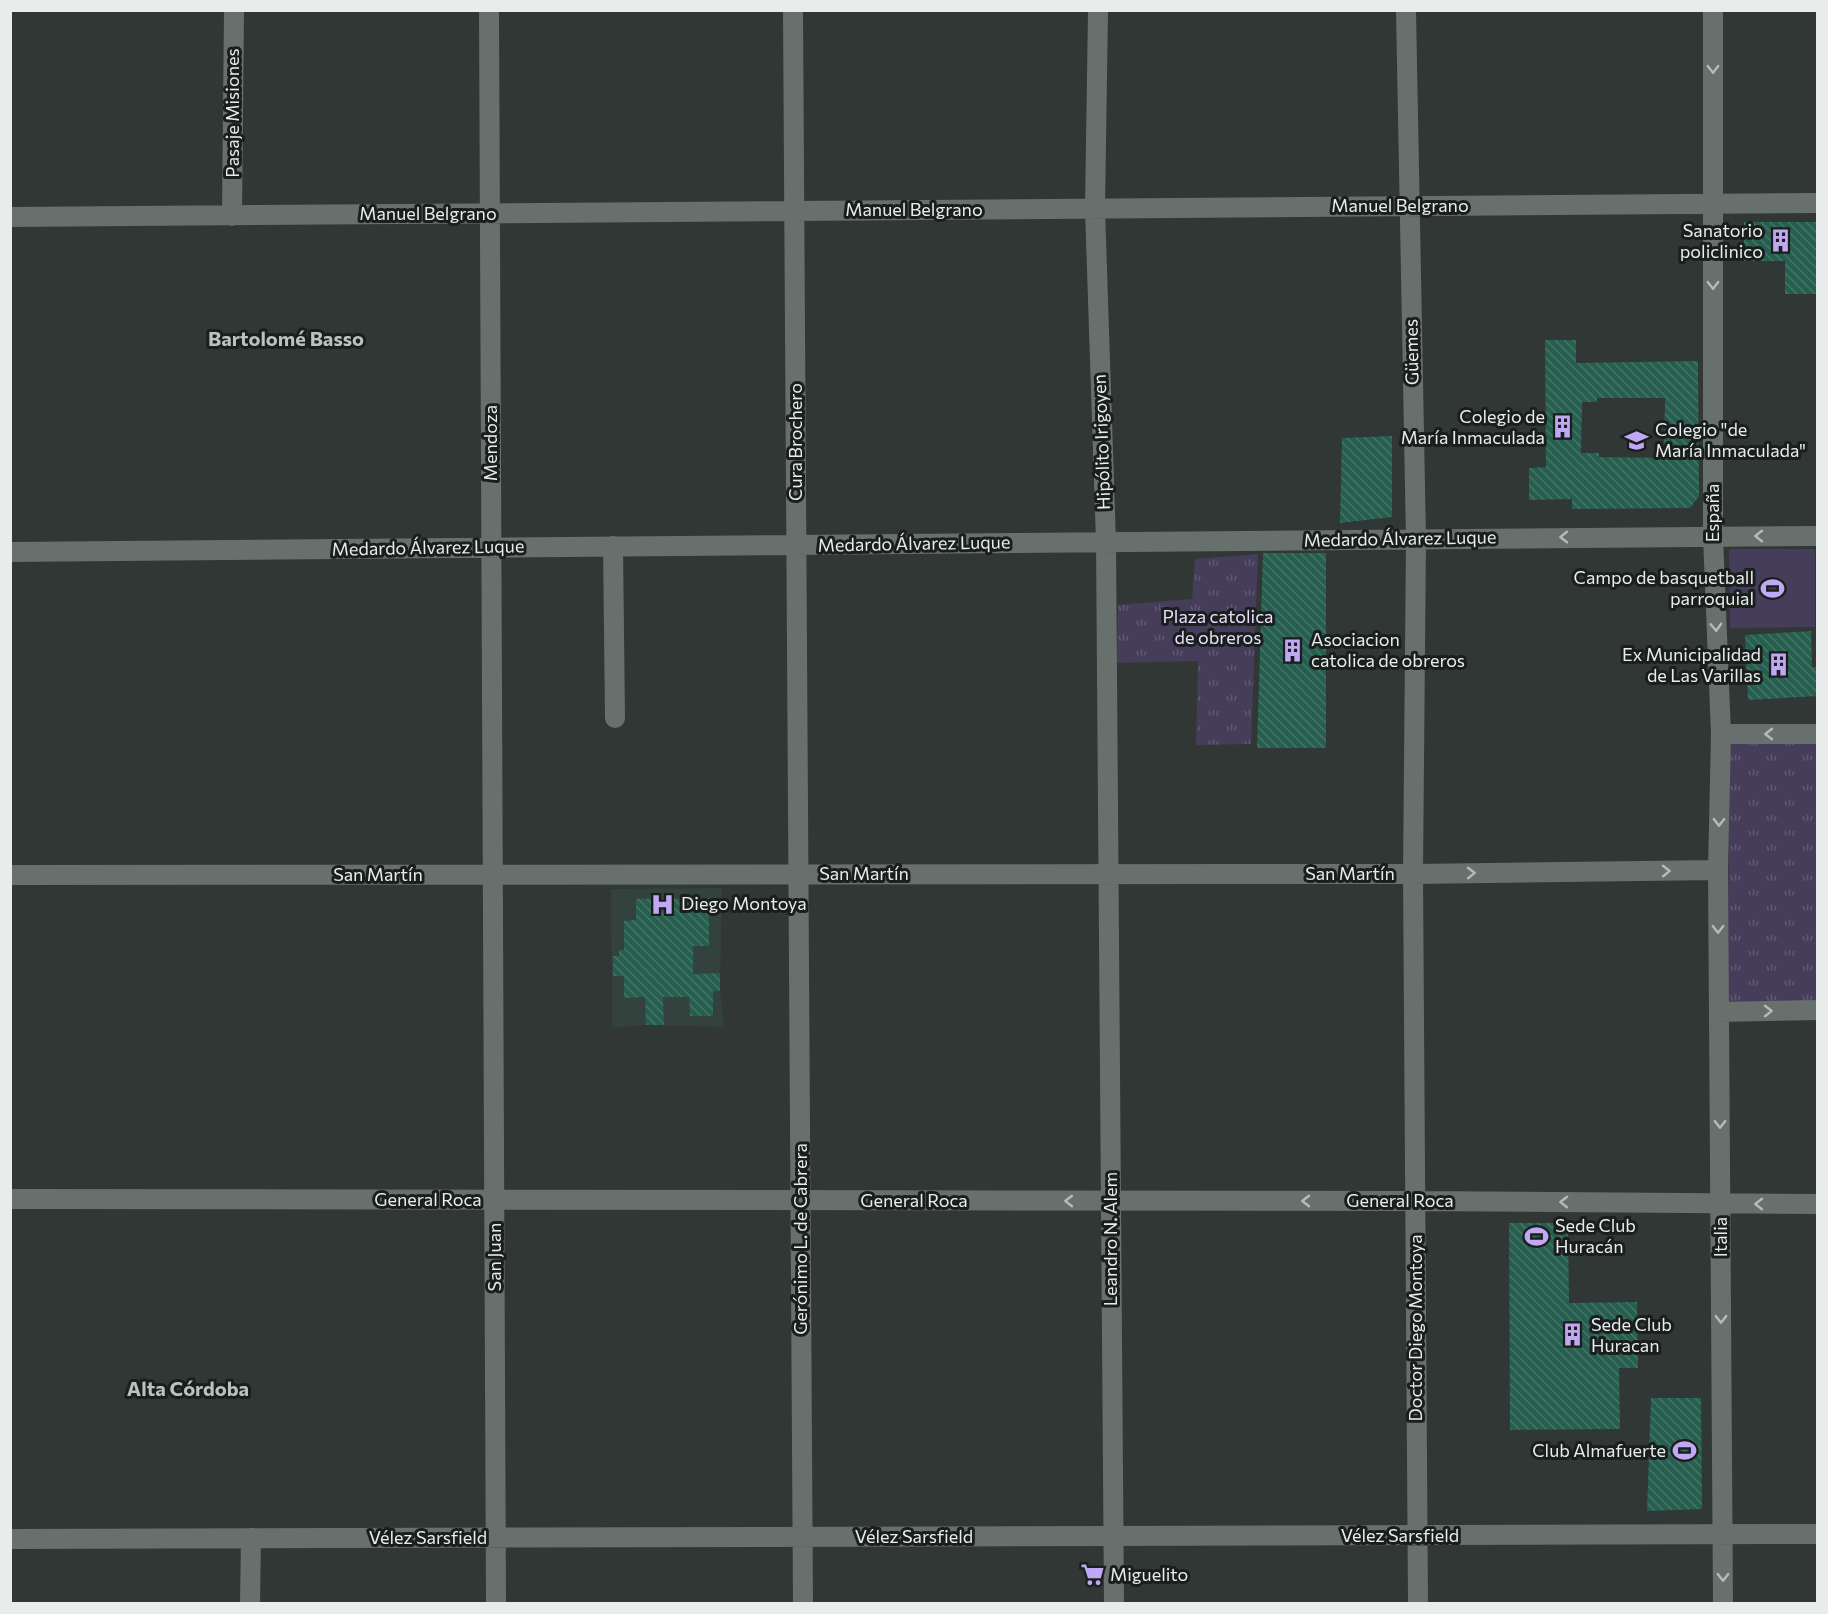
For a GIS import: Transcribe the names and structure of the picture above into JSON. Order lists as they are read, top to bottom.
{
  "streets": {
    "street": [
      "Pasaje Misiones",
      "Manuel Belgrano",
      "Güemes",
      "Cura Brochero",
      "Hipólito Irigoyen",
      "Mendoza",
      "España",
      "Medardo Álvarez Luque",
      "San Martín",
      "General Roca",
      "Italia",
      "Gerónimo L. de Cabrera",
      "Leandro N. Alem",
      "San Juan",
      "Doctor Diego Montoya",
      "Vélez Sarsfield"
    ]
  },
  "crossings": [
    ["Pasaje Misiones", "Manuel Belgrano"],
    ["Manuel Belgrano", "Güemes"],
    ["Manuel Belgrano", "Cura Brochero"],
    ["Manuel Belgrano", "Hipólito Irigoyen"],
    ["Manuel Belgrano", "Mendoza"],
    ["Manuel Belgrano", "España"],
    ["Güemes", "Medardo Álvarez Luque"],
    ["Güemes", "San Martín"],
    ["Güemes", "Doctor Diego Montoya"],
    ["Cura Brochero", "Medardo Álvarez Luque"],
    ["Cura Brochero", "San Martín"],
    ["Cura Brochero", "Gerónimo L. de Cabrera"],
    ["Hipólito Irigoyen", "Medardo Álvarez Luque"],
    ["Hipólito Irigoyen", "San Martín"],
    ["Hipólito Irigoyen", "Leandro N. Alem"],
    ["Mendoza", "Medardo Álvarez Luque"],
    ["Mendoza", "San Martín"],
    ["Mendoza", "San Juan"],
    ["España", "Medardo Álvarez Luque"],
    ["España", "San Martín"],
    ["España", "Italia"],
    ["San Martín", "Italia"],
    ["San Martín", "Gerónimo L. de Cabrera"],
    ["San Martín", "Leandro N. Alem"],
    ["San Martín", "San Juan"],
    ["San Martín", "Doctor Diego Montoya"],
    ["General Roca", "Italia"],
    ["General Roca", "Gerónimo L. de Cabrera"],
    ["General Roca", "Leandro N. Alem"],
    ["General Roca", "San Juan"],
    ["General Roca", "Doctor Diego Montoya"],
    ["Italia", "Vélez Sarsfield"],
    ["Gerónimo L. de Cabrera", "Vélez Sarsfield"],
    ["Leandro N. Alem", "Vélez Sarsfield"],
    ["San Juan", "Vélez Sarsfield"],
    ["Doctor Diego Montoya", "Vélez Sarsfield"]
  ],
  "one_way": ["España", "General Roca", "Italia"],
  "districts": ["Bartolomé Basso", "Alta Córdoba"],
  "parks": ["Plaza catolica de obreros"],
  "places": {
    "building": [
      "Sanatorio policlinico",
      "Colegio de María Inmaculada",
      "Asociacion catolica de obreros",
      "Ex Municipalidad de Las Varillas",
      "Sede Club Huracan"
    ],
    "school or university": ["Colegio \"de María Inmaculada\""],
    "sports": ["Campo de basquetball parroquial", "Sede Club Huracán", "Club Almafuerte"],
    "hospital": ["Diego Montoya"],
    "supermarket": ["Miguelito"]
  }
}
